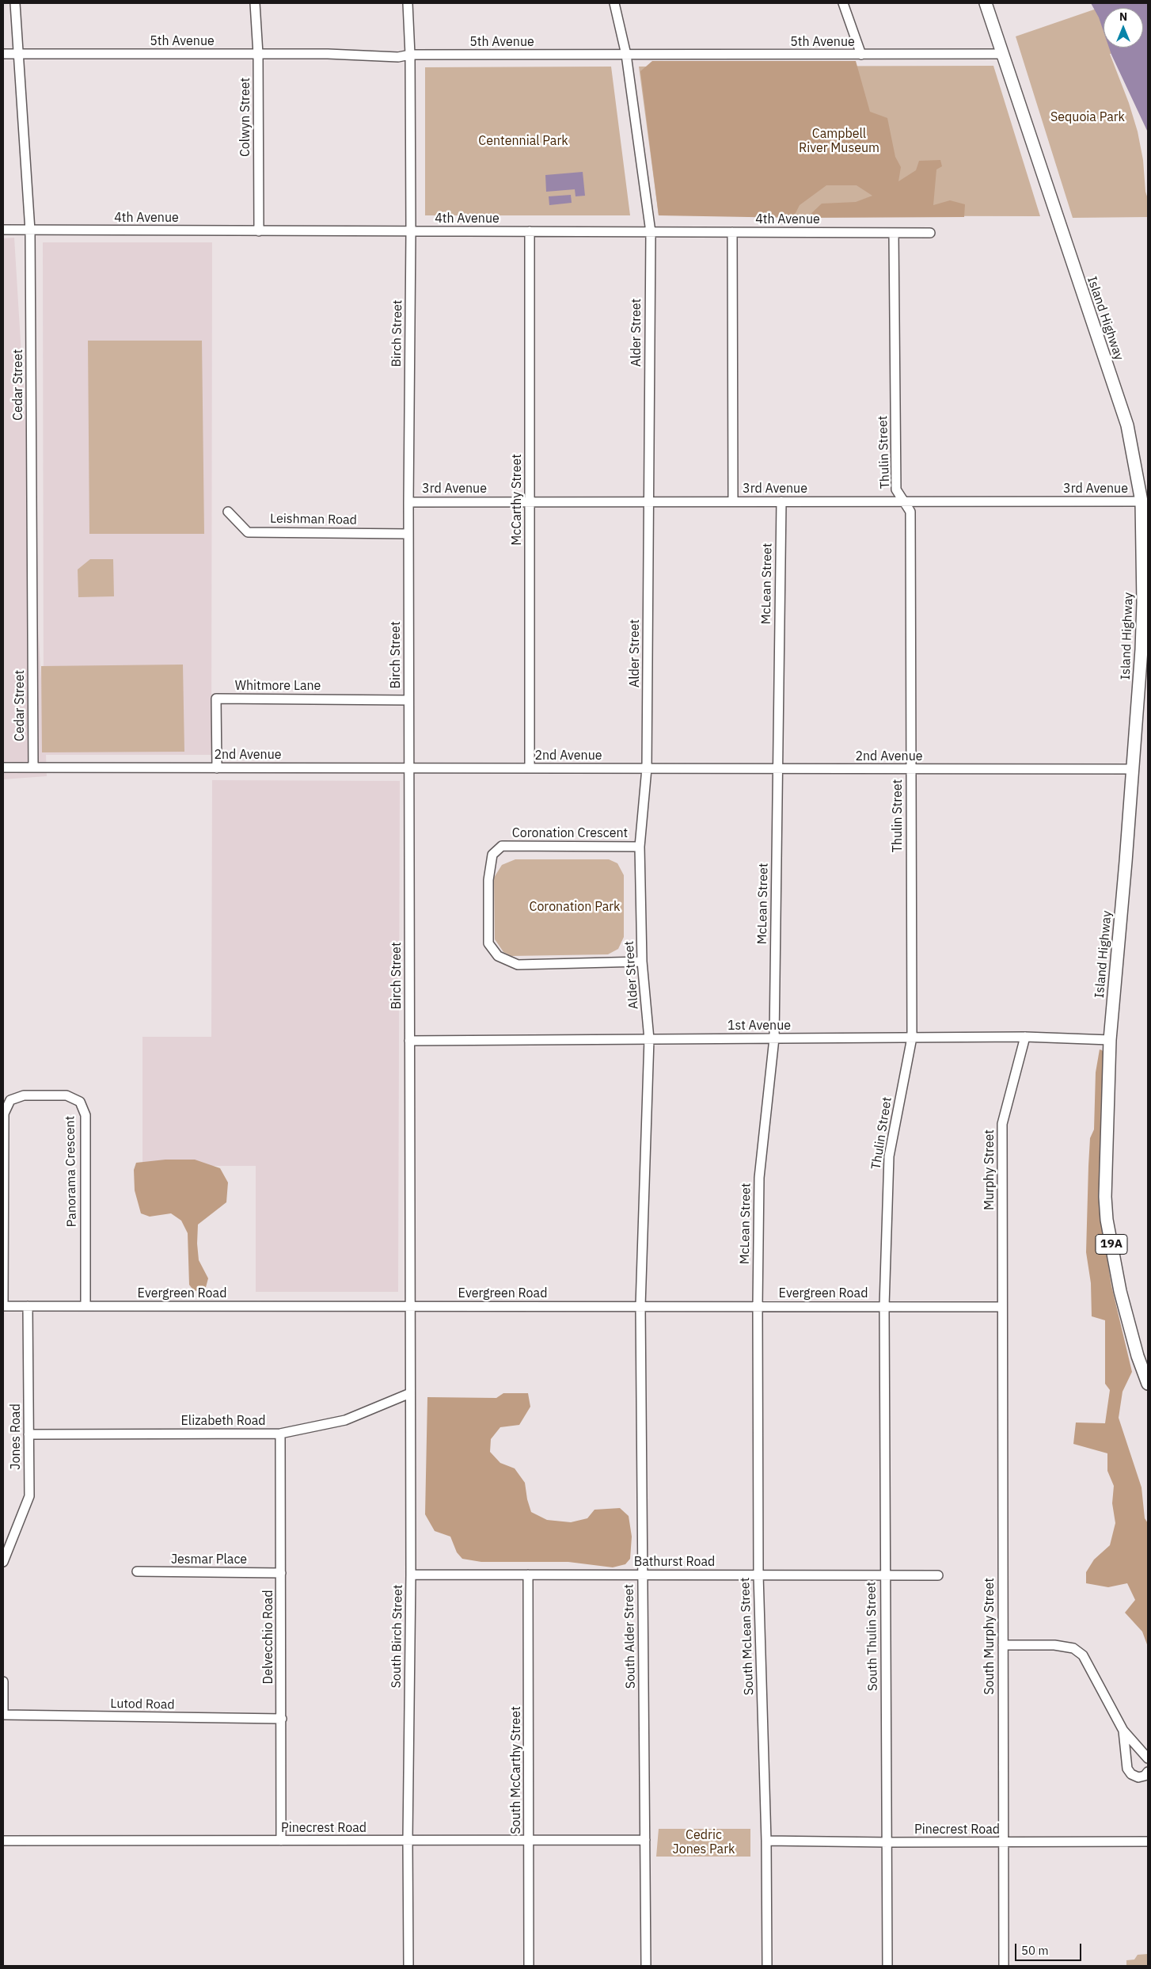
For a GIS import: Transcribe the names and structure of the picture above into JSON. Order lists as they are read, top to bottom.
{
  "streets": {
    "main road": ["Island Highway", "19A"],
    "street": [
      "5th Avenue",
      "Colwyn Street",
      "4th Avenue",
      "Alder Street",
      "Birch Street",
      "Cedar Street",
      "Thulin Street",
      "3rd Avenue",
      "McCarthy Street",
      "Leishman Road",
      "McLean Street",
      "Whitmore Lane",
      "2nd Avenue",
      "Coronation Crescent",
      "1st Avenue",
      "Murphy Street",
      "Panorama Crescent",
      "Evergreen Road",
      "Elizabeth Road",
      "Jones Road",
      "Jesmar Place",
      "Bathurst Road",
      "South Birch Street",
      "South Alder Street",
      "South McLean Street",
      "South Thulin Street",
      "South Murphy Street",
      "Delvecchio Road",
      "Lutod Road",
      "South McCarthy Street",
      "Pinecrest Road"
    ]
  },
  "crossings": [
    ["5th Avenue", "Colwyn Street"],
    ["5th Avenue", "Island Highway"],
    ["5th Avenue", "Alder Street"],
    ["5th Avenue", "Birch Street"],
    ["5th Avenue", "Cedar Street"],
    ["Colwyn Street", "4th Avenue"],
    ["4th Avenue", "Alder Street"],
    ["4th Avenue", "Birch Street"],
    ["4th Avenue", "Cedar Street"],
    ["4th Avenue", "Thulin Street"],
    ["4th Avenue", "McCarthy Street"],
    ["Island Highway", "3rd Avenue"],
    ["Island Highway", "2nd Avenue"],
    ["Island Highway", "1st Avenue"],
    ["Alder Street", "3rd Avenue"],
    ["Alder Street", "2nd Avenue"],
    ["Alder Street", "Coronation Crescent"],
    ["Alder Street", "1st Avenue"],
    ["Alder Street", "Evergreen Road"],
    ["Alder Street", "South Alder Street"],
    ["Birch Street", "3rd Avenue"],
    ["Birch Street", "Leishman Road"],
    ["Birch Street", "Whitmore Lane"],
    ["Birch Street", "2nd Avenue"],
    ["Birch Street", "1st Avenue"],
    ["Birch Street", "Evergreen Road"],
    ["Birch Street", "South Birch Street"],
    ["Cedar Street", "2nd Avenue"],
    ["Thulin Street", "3rd Avenue"],
    ["Thulin Street", "2nd Avenue"],
    ["Thulin Street", "1st Avenue"],
    ["Thulin Street", "Evergreen Road"],
    ["Thulin Street", "South Thulin Street"],
    ["3rd Avenue", "McCarthy Street"],
    ["3rd Avenue", "McLean Street"],
    ["McCarthy Street", "2nd Avenue"],
    ["McLean Street", "2nd Avenue"],
    ["McLean Street", "1st Avenue"],
    ["McLean Street", "Evergreen Road"],
    ["McLean Street", "South McLean Street"],
    ["Whitmore Lane", "2nd Avenue"],
    ["1st Avenue", "Murphy Street"],
    ["Murphy Street", "Evergreen Road"],
    ["Murphy Street", "South Murphy Street"],
    ["Panorama Crescent", "Evergreen Road"],
    ["Evergreen Road", "Jones Road"],
    ["Evergreen Road", "South Birch Street"],
    ["Evergreen Road", "South Alder Street"],
    ["Evergreen Road", "South McLean Street"],
    ["Evergreen Road", "South Thulin Street"],
    ["Evergreen Road", "South Murphy Street"],
    ["Elizabeth Road", "Jones Road"],
    ["Elizabeth Road", "South Birch Street"],
    ["Elizabeth Road", "Delvecchio Road"],
    ["Jesmar Place", "Delvecchio Road"],
    ["Bathurst Road", "South Birch Street"],
    ["Bathurst Road", "South Alder Street"],
    ["Bathurst Road", "South McLean Street"],
    ["Bathurst Road", "South Thulin Street"],
    ["Bathurst Road", "South McCarthy Street"],
    ["South Birch Street", "Pinecrest Road"],
    ["South Alder Street", "Pinecrest Road"],
    ["South McLean Street", "Pinecrest Road"],
    ["South Thulin Street", "Pinecrest Road"],
    ["South Murphy Street", "Pinecrest Road"],
    ["Delvecchio Road", "Lutod Road"],
    ["Delvecchio Road", "Pinecrest Road"],
    ["South McCarthy Street", "Pinecrest Road"]
  ],
  "parks": [
    "Sequoia Park",
    "Campbell River Museum",
    "Centennial Park",
    "Coronation Park",
    "Cedric Jones Park"
  ],
  "scale_bar": "50 m",
  "north": "top"
}
